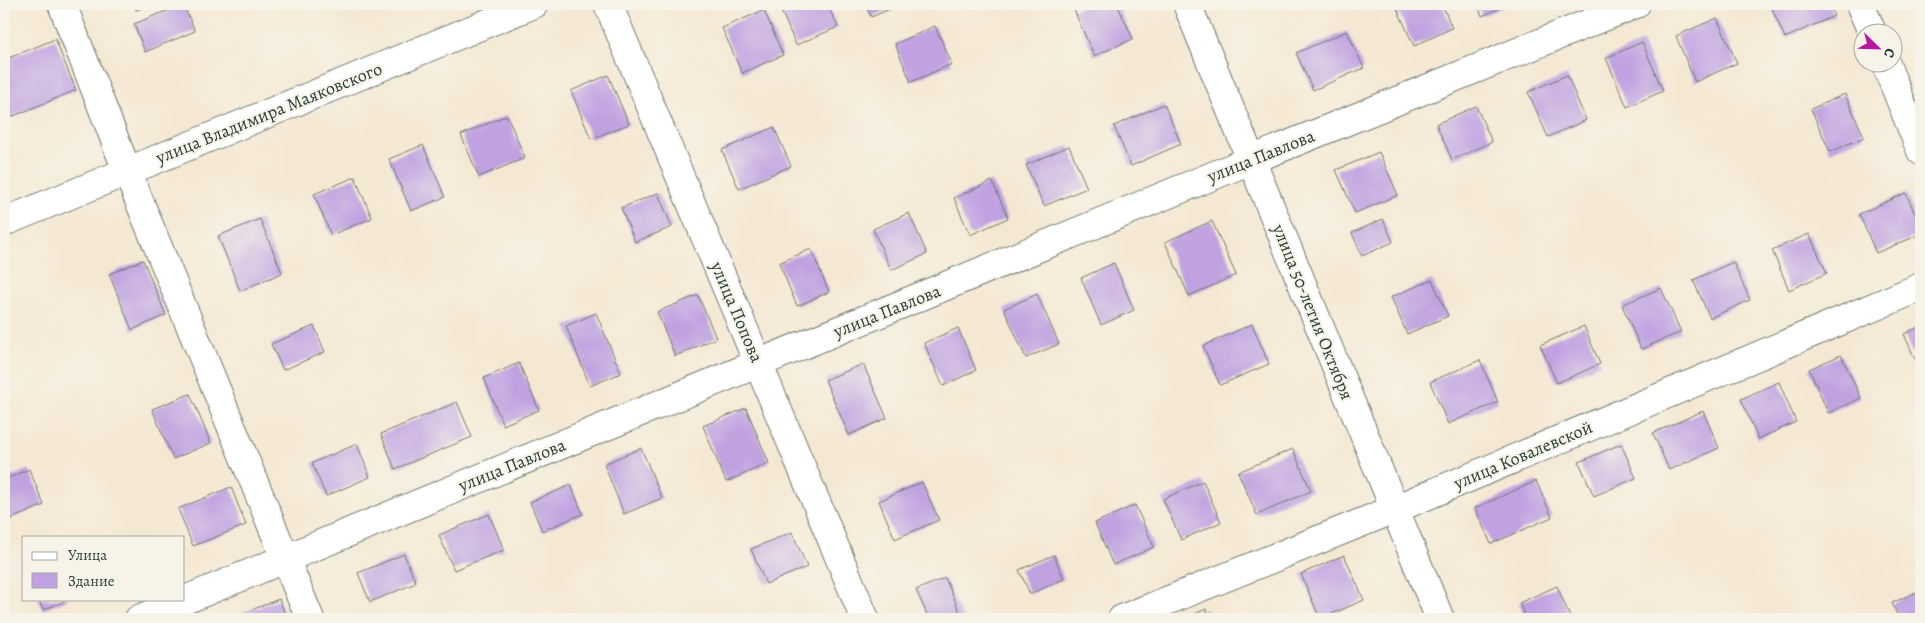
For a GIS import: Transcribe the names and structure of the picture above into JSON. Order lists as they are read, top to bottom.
{
  "streets": {
    "street": [
      "улица Владимира Маяковского",
      "улица Павлова",
      "улица Попова",
      "улица 50-летия Октября",
      "улица Ковалевской"
    ]
  },
  "crossings": [
    ["улица Павлова", "улица Попова"],
    ["улица Павлова", "улица 50-летия Октября"],
    ["улица 50-летия Октября", "улица Ковалевской"]
  ],
  "legend": ["Улица", "Здание"],
  "north": "bottom right"
}
